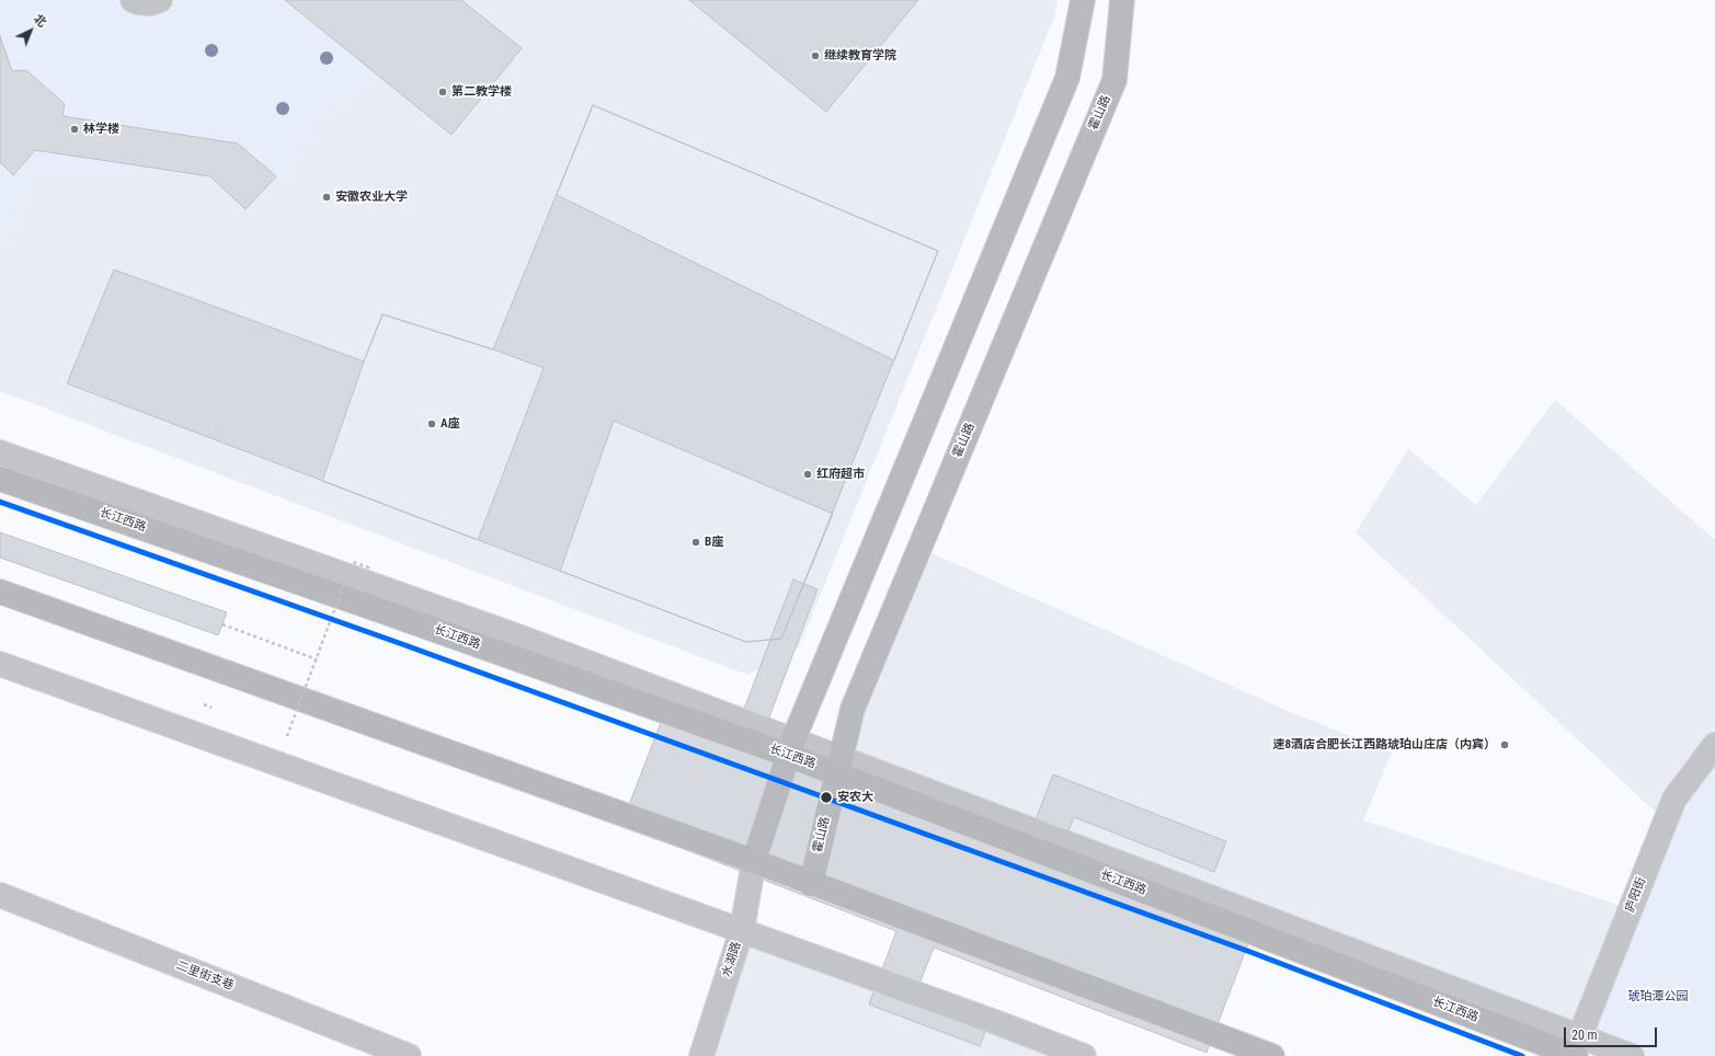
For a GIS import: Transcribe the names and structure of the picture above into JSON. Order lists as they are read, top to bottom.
{
  "streets": {
    "highway": ["长江西路"],
    "main road": ["霍山路"],
    "street": ["庐阳街", "水湖路", "二里街支巷"]
  },
  "crossings": [
    ["霍山路", "长江西路"],
    ["长江西路", "庐阳街"]
  ],
  "parks": ["琥珀潭公园"],
  "places": [
    "继续教育学院",
    "第二教学楼",
    "林学楼",
    "安徽农业大学",
    "A座",
    "红府超市",
    "B座",
    "速8酒店合肥长江西路琥珀山庄店（内宾）",
    "安农大"
  ],
  "scale_bar": "20 m",
  "north": "top right"
}
